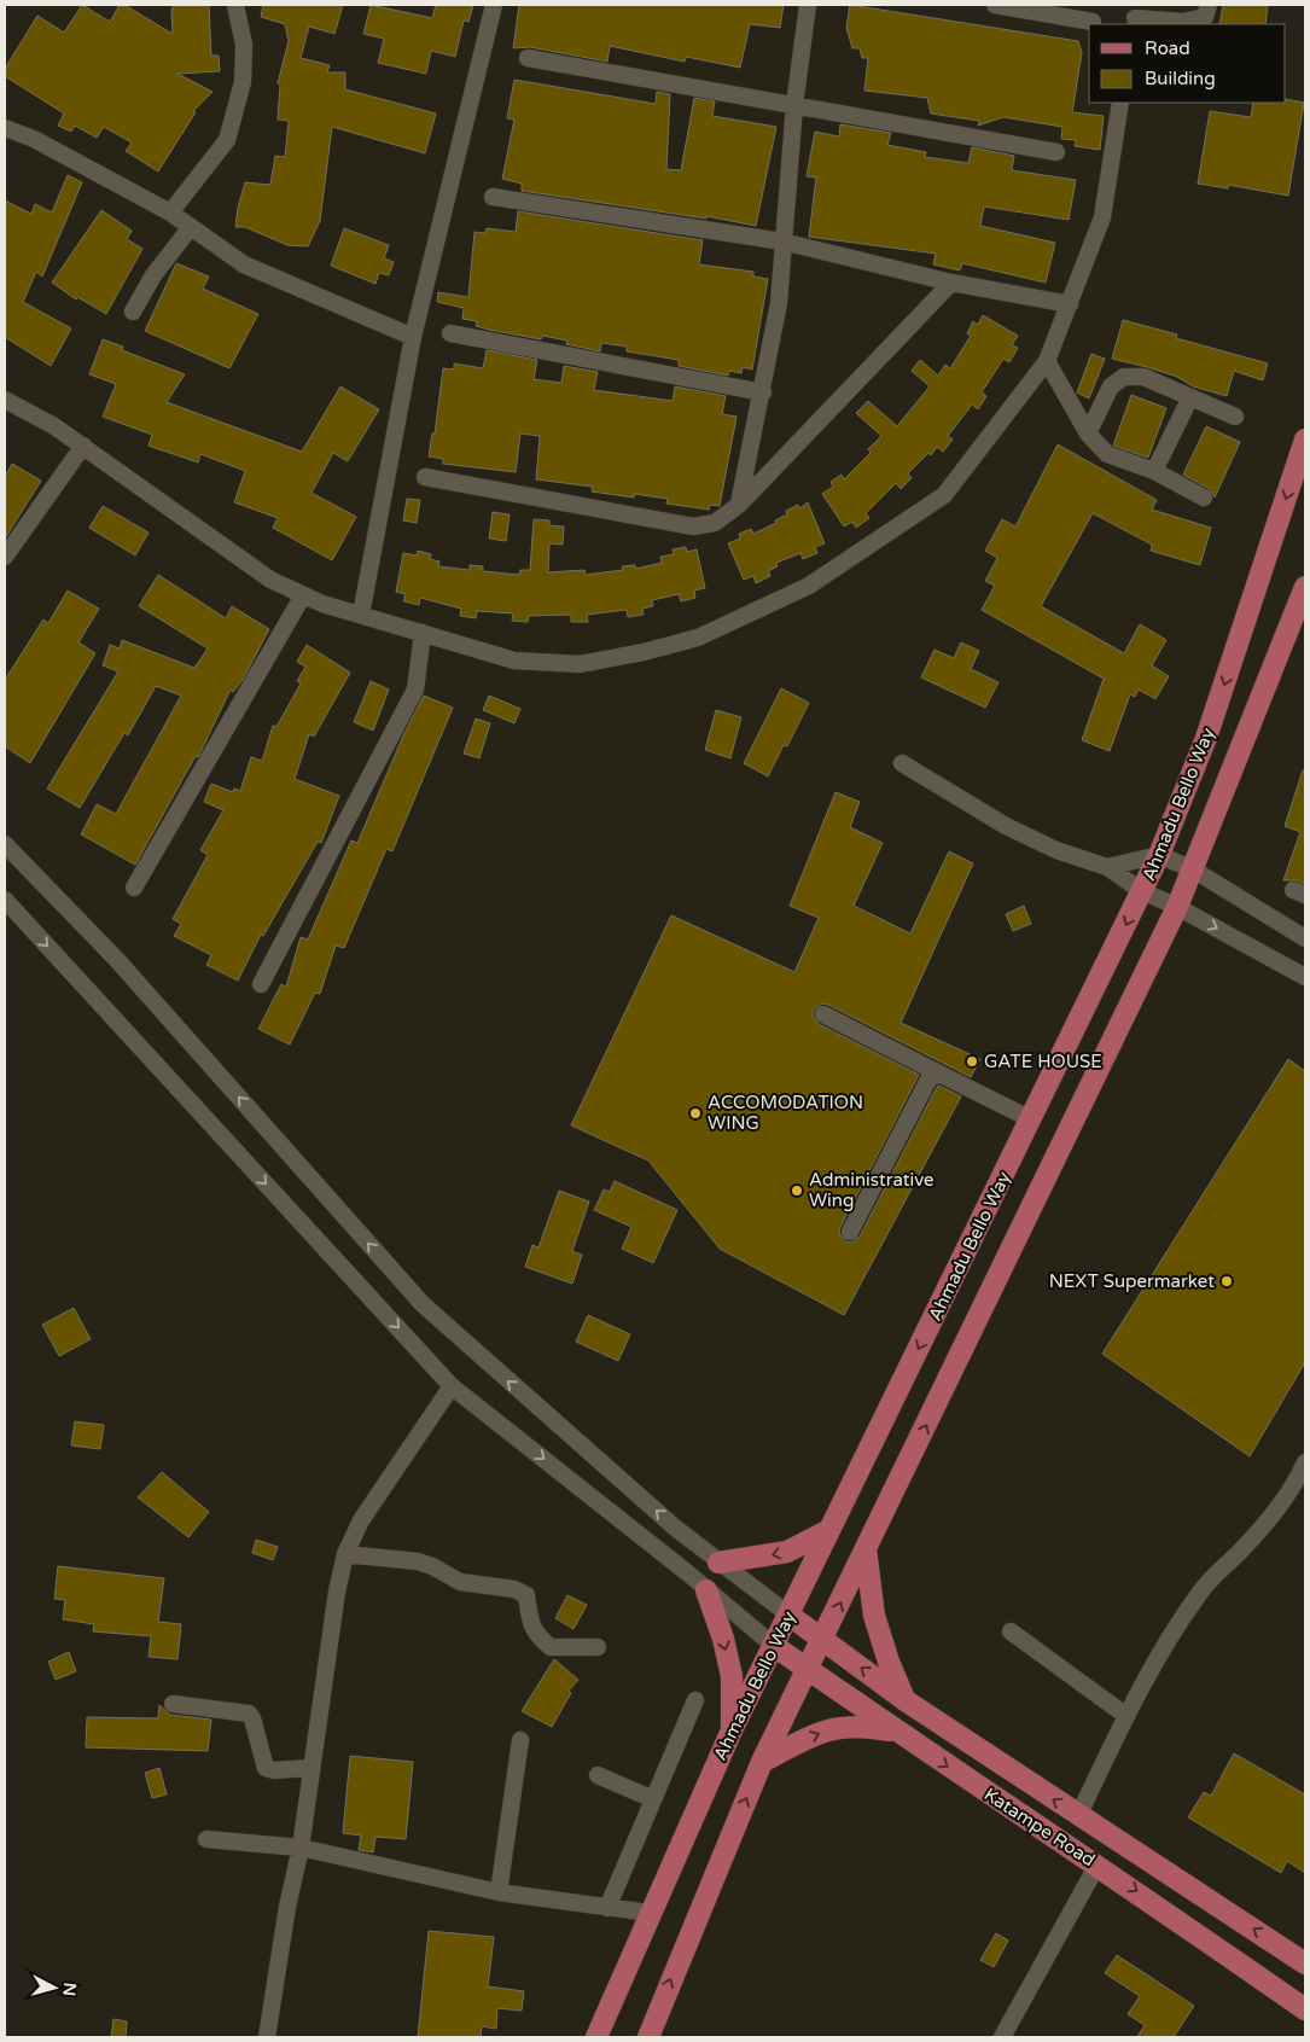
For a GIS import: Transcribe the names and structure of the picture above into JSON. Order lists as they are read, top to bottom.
{
  "streets": {
    "main road": ["Ahmadu Bello Way", "Katampe Road"]
  },
  "crossings": [
    ["Ahmadu Bello Way", "Katampe Road"]
  ],
  "places": [
    "GATE HOUSE",
    "ACCOMODATION WING",
    "Administrative Wing",
    "NEXT Supermarket"
  ],
  "legend": ["Road", "Building"],
  "north": "right"
}
